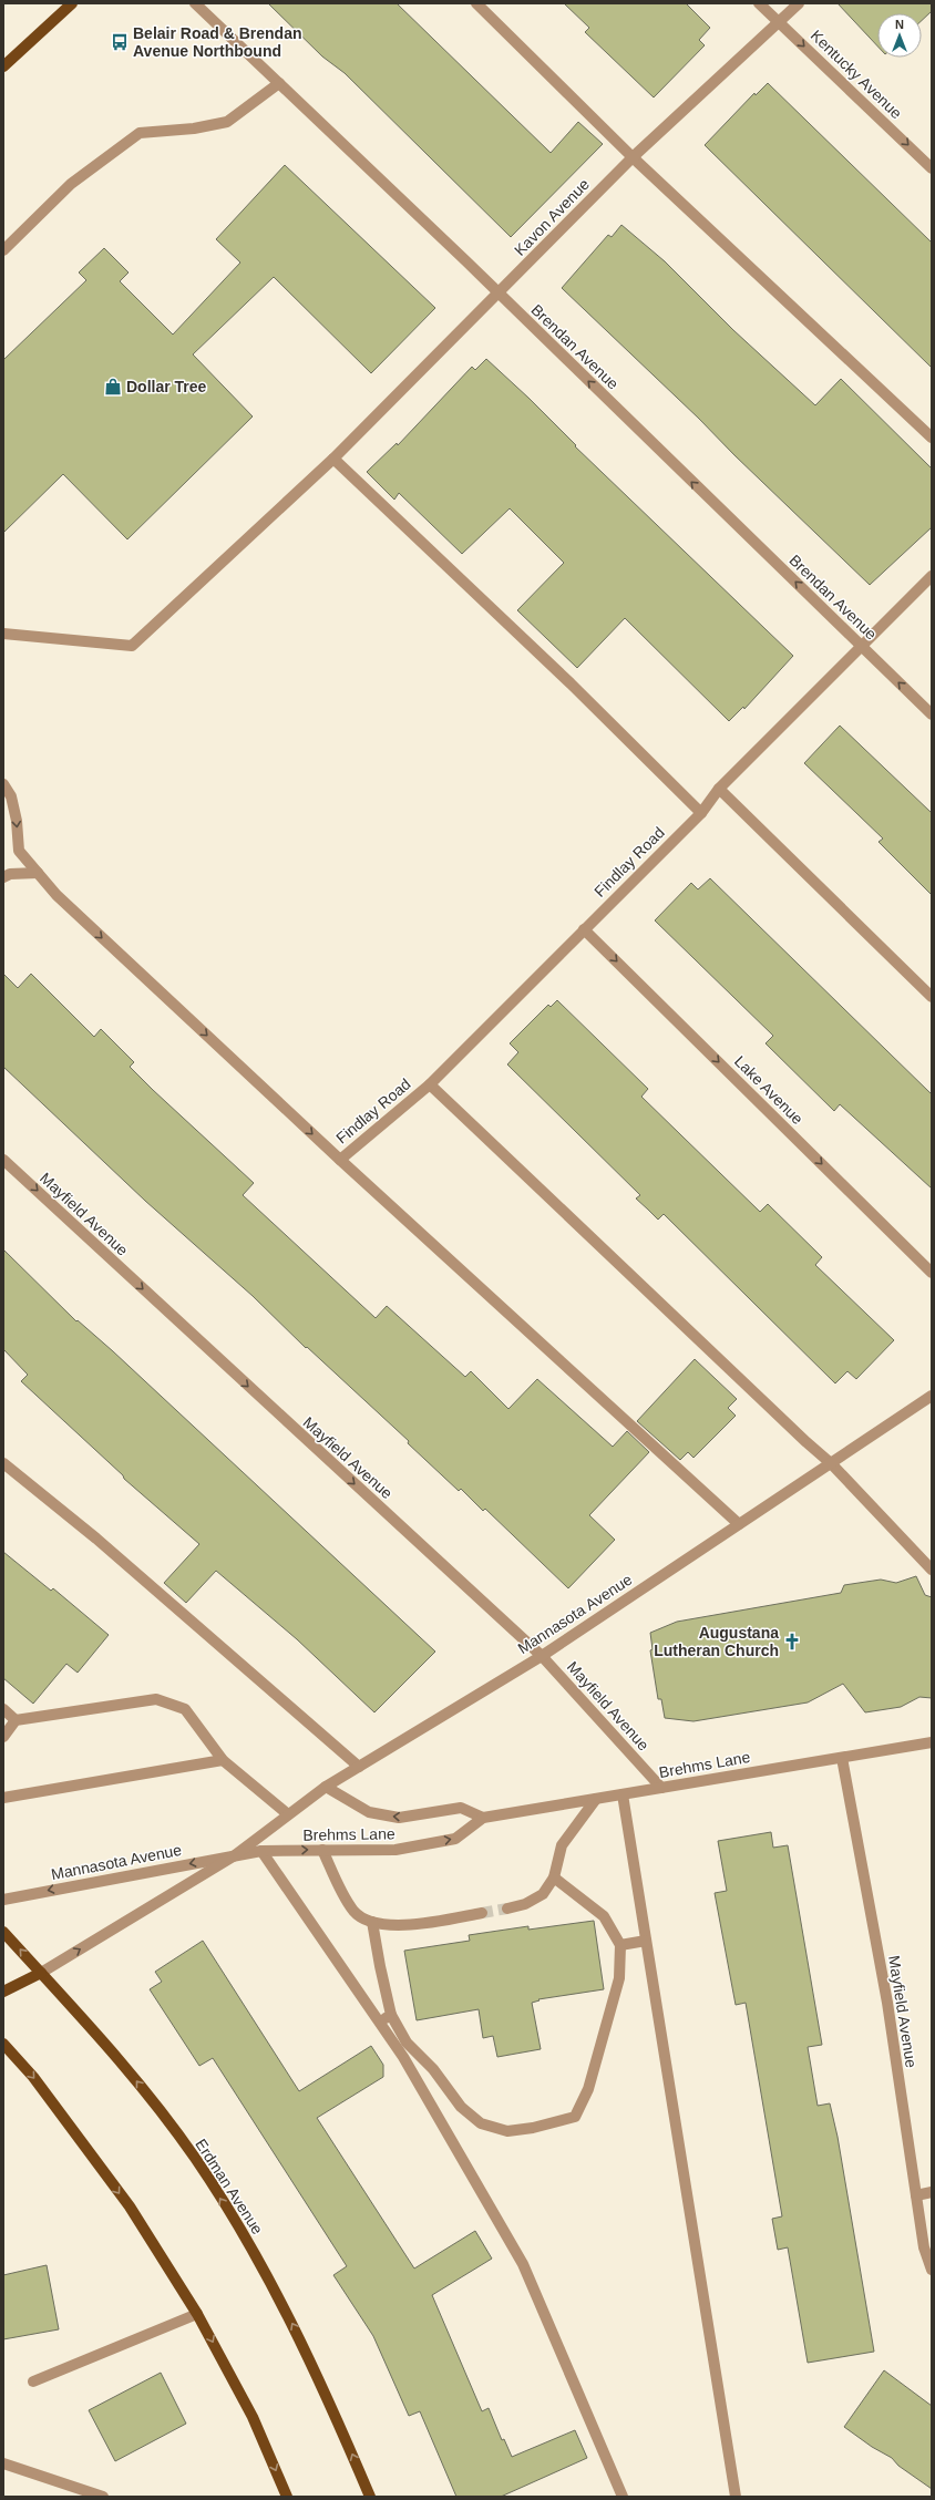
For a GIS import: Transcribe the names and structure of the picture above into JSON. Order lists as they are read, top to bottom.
{
  "streets": {
    "main road": ["Erdman Avenue"],
    "street": [
      "Kentucky Avenue",
      "Kavon Avenue",
      "Brendan Avenue",
      "Findlay Road",
      "Lake Avenue",
      "Mayfield Avenue",
      "Mannasota Avenue",
      "Brehms Lane"
    ]
  },
  "crossings": [
    ["Kentucky Avenue", "Kavon Avenue"],
    ["Kavon Avenue", "Brendan Avenue"],
    ["Brendan Avenue", "Findlay Road"],
    ["Findlay Road", "Lake Avenue"],
    ["Mayfield Avenue", "Mannasota Avenue"],
    ["Mayfield Avenue", "Brehms Lane"],
    ["Mannasota Avenue", "Brehms Lane"],
    ["Mannasota Avenue", "Erdman Avenue"]
  ],
  "one_way": [
    "Kentucky Avenue",
    "Brendan Avenue",
    "Lake Avenue",
    "Mayfield Avenue"
  ],
  "places": {
    "bus stop": ["Belair Road & Brendan Avenue Northbound"],
    "shop": ["Dollar Tree"],
    "church": ["Augustana Lutheran Church"]
  },
  "north": "top"
}
